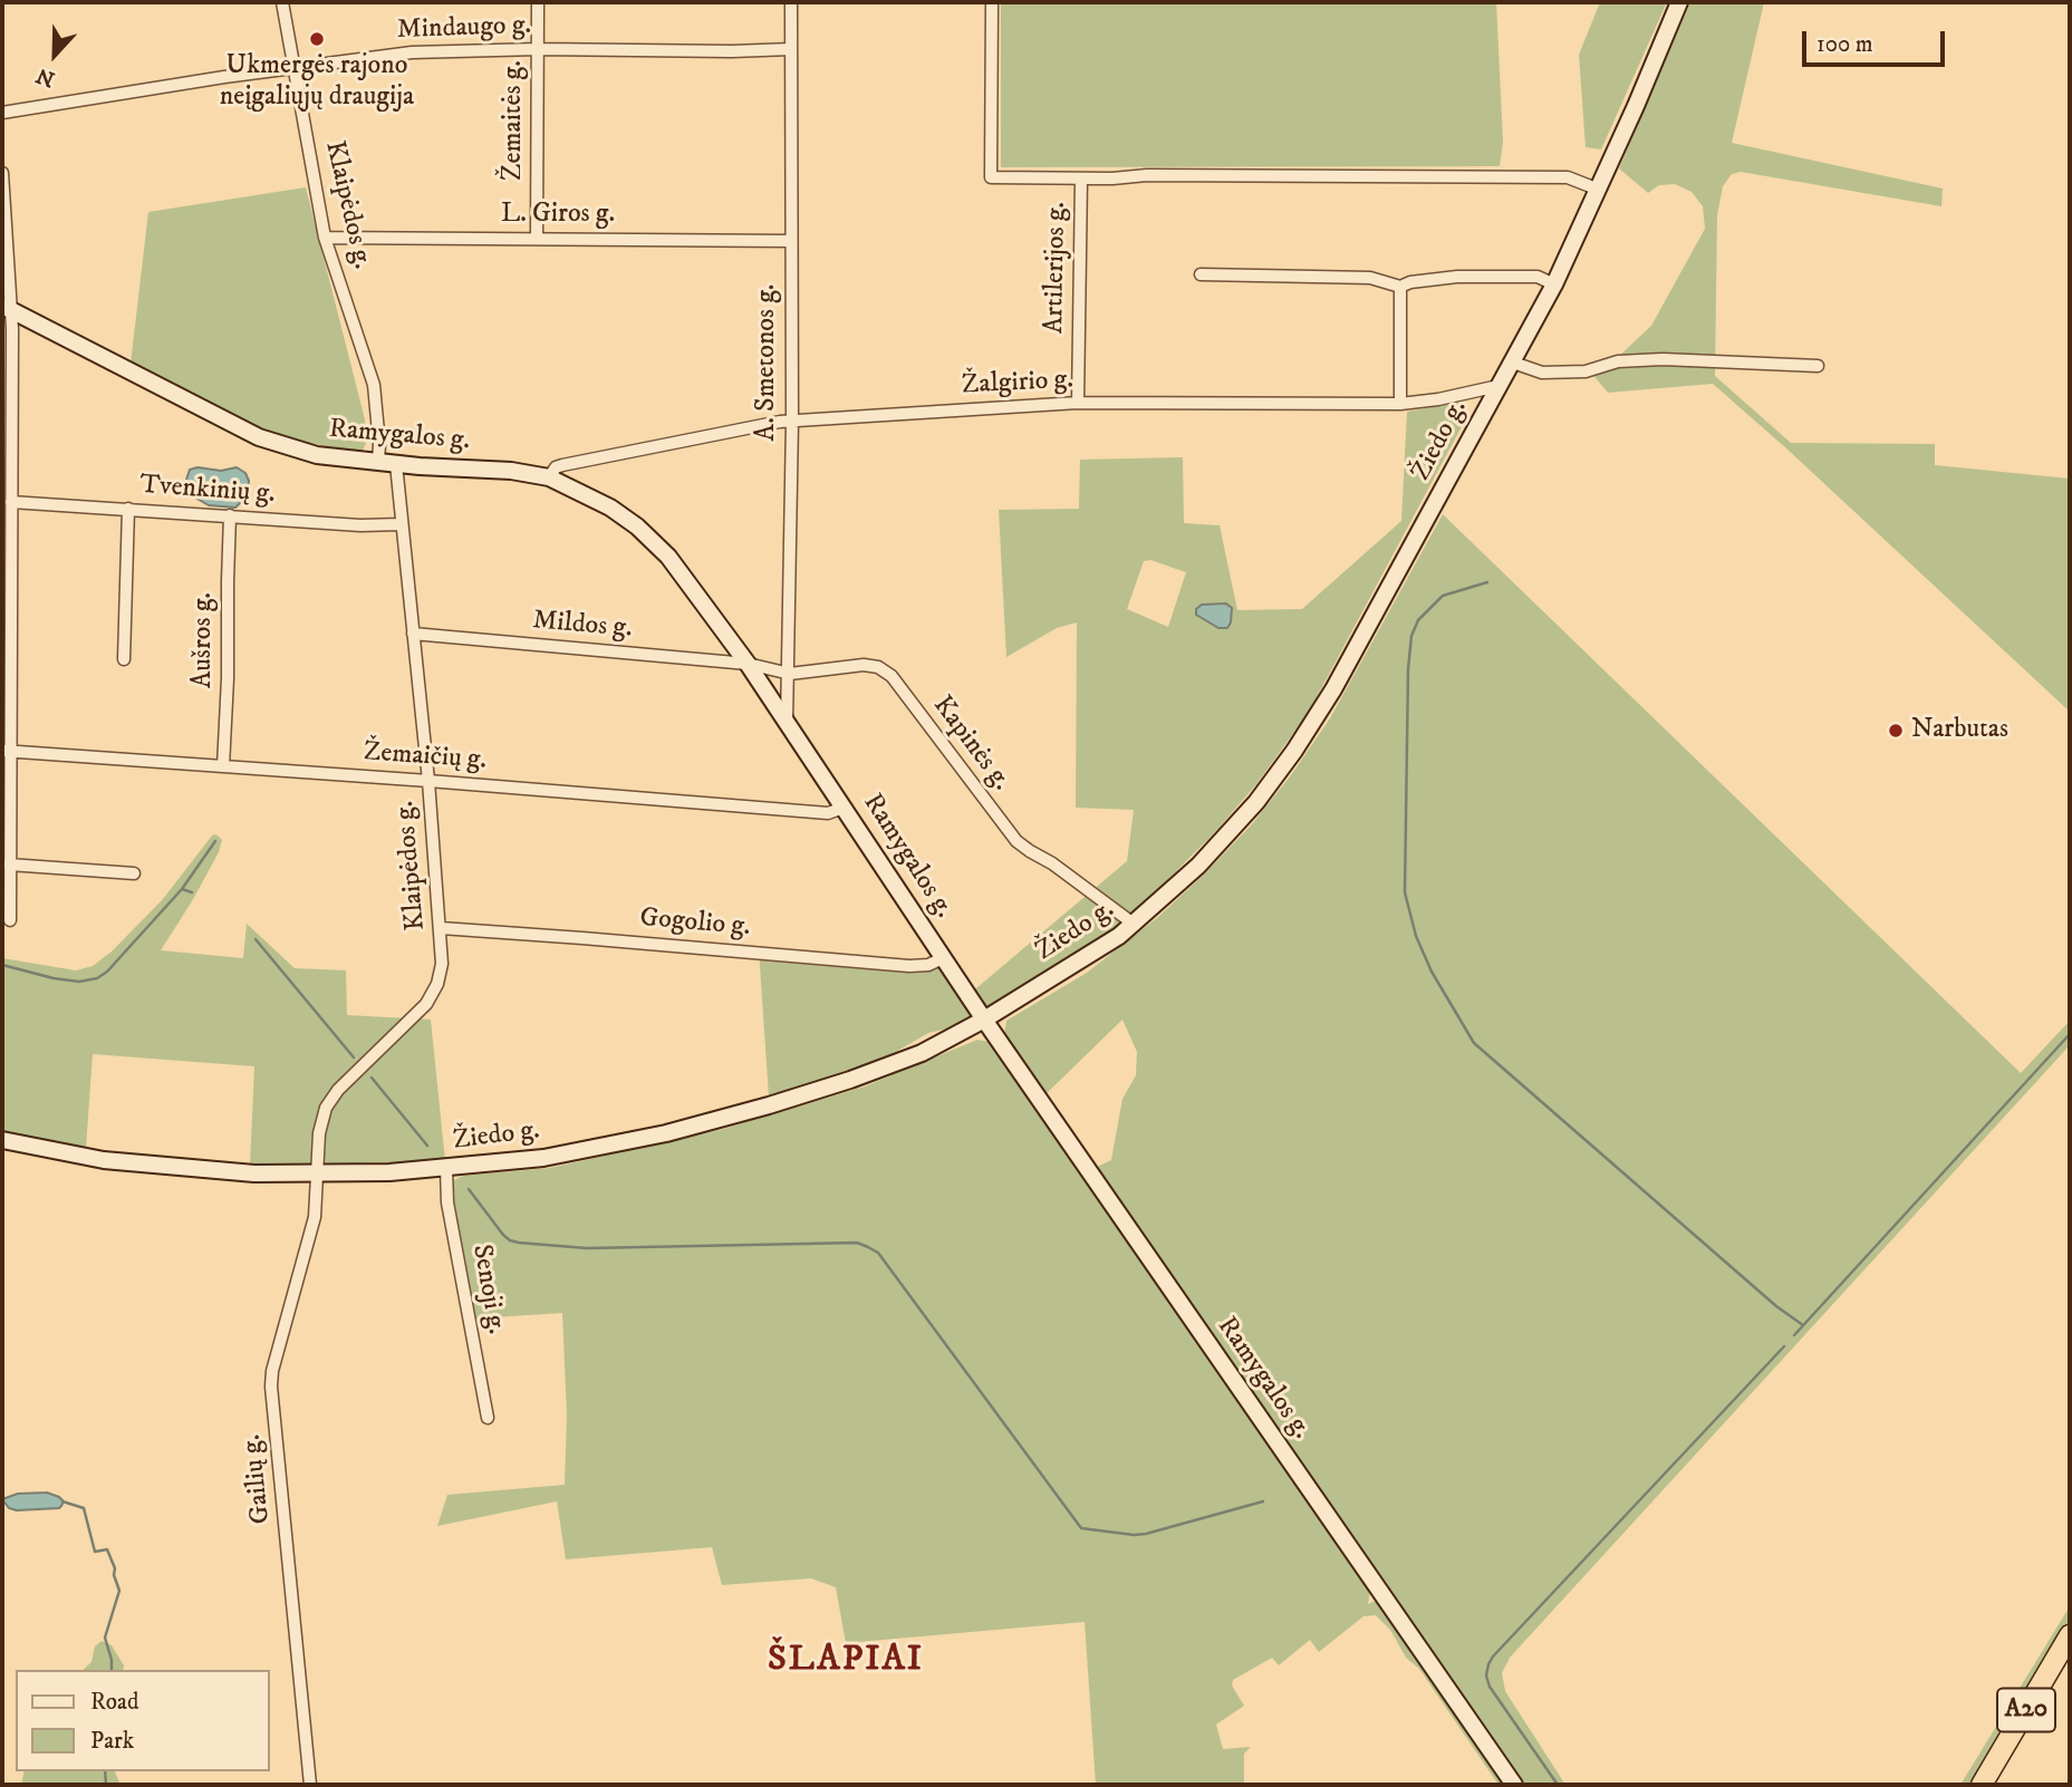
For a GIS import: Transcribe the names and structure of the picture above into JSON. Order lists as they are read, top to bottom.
{
  "streets": {
    "highway": ["A20"],
    "street": [
      "Mindaugo g.",
      "Žemaitės g.",
      "Klaipėdos g.",
      "L. Giros g.",
      "Artilerijos g.",
      "A. Smetonos g.",
      "Žalgirio g.",
      "Ramygalos g.",
      "Žiedo g.",
      "Tvenkinių g.",
      "Mildos g.",
      "Aušros g.",
      "Kapinės g.",
      "Žemaičių g.",
      "Gogolio g.",
      "Senoji g.",
      "Gailių g."
    ]
  },
  "crossings": [
    ["Mindaugo g.", "Žemaitės g."],
    ["Mindaugo g.", "Klaipėdos g."],
    ["Mindaugo g.", "A. Smetonos g."],
    ["Žemaitės g.", "L. Giros g."],
    ["Klaipėdos g.", "L. Giros g."],
    ["Klaipėdos g.", "Ramygalos g."],
    ["Klaipėdos g.", "Žiedo g."],
    ["Klaipėdos g.", "Tvenkinių g."],
    ["Klaipėdos g.", "Mildos g."],
    ["Klaipėdos g.", "Žemaičių g."],
    ["Klaipėdos g.", "Gogolio g."],
    ["Klaipėdos g.", "Gailių g."],
    ["L. Giros g.", "A. Smetonos g."],
    ["Artilerijos g.", "Žalgirio g."],
    ["A. Smetonos g.", "Žalgirio g."],
    ["A. Smetonos g.", "Ramygalos g."],
    ["A. Smetonos g.", "Kapinės g."],
    ["Žalgirio g.", "Ramygalos g."],
    ["Žalgirio g.", "Žiedo g."],
    ["Ramygalos g.", "Žiedo g."],
    ["Ramygalos g.", "Mildos g."],
    ["Ramygalos g.", "Kapinės g."],
    ["Ramygalos g.", "Žemaičių g."],
    ["Ramygalos g.", "Gogolio g."],
    ["Žiedo g.", "Kapinės g."],
    ["Žiedo g.", "Senoji g."],
    ["Žiedo g.", "Gailių g."],
    ["Tvenkinių g.", "Aušros g."],
    ["Mildos g.", "Kapinės g."],
    ["Aušros g.", "Žemaičių g."]
  ],
  "districts": ["ŠLAPIAI"],
  "places": ["Ukmergės rajono neįgaliųjų draugija", "Narbutas"],
  "legend": ["Road", "Park"],
  "scale_bar": "100 m",
  "north": "bottom"
}
